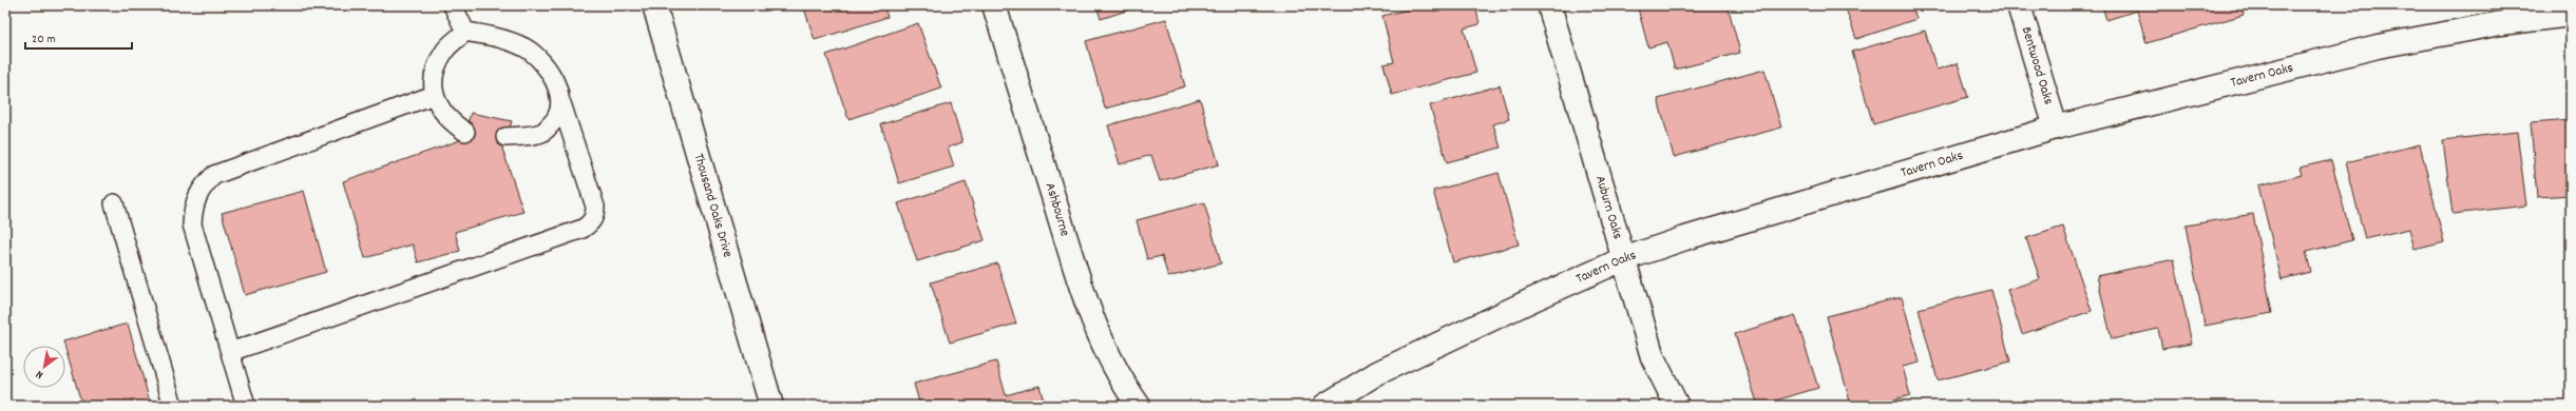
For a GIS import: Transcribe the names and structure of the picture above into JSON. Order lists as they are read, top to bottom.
{
  "streets": {
    "street": [
      "Bentwood Oaks",
      "Tavern Oaks",
      "Thousand Oaks Drive",
      "Auburn Oaks",
      "Ashbourne"
    ]
  },
  "crossings": [
    ["Bentwood Oaks", "Tavern Oaks"],
    ["Tavern Oaks", "Auburn Oaks"]
  ],
  "scale_bar": "20 m",
  "north": "bottom left"
}
